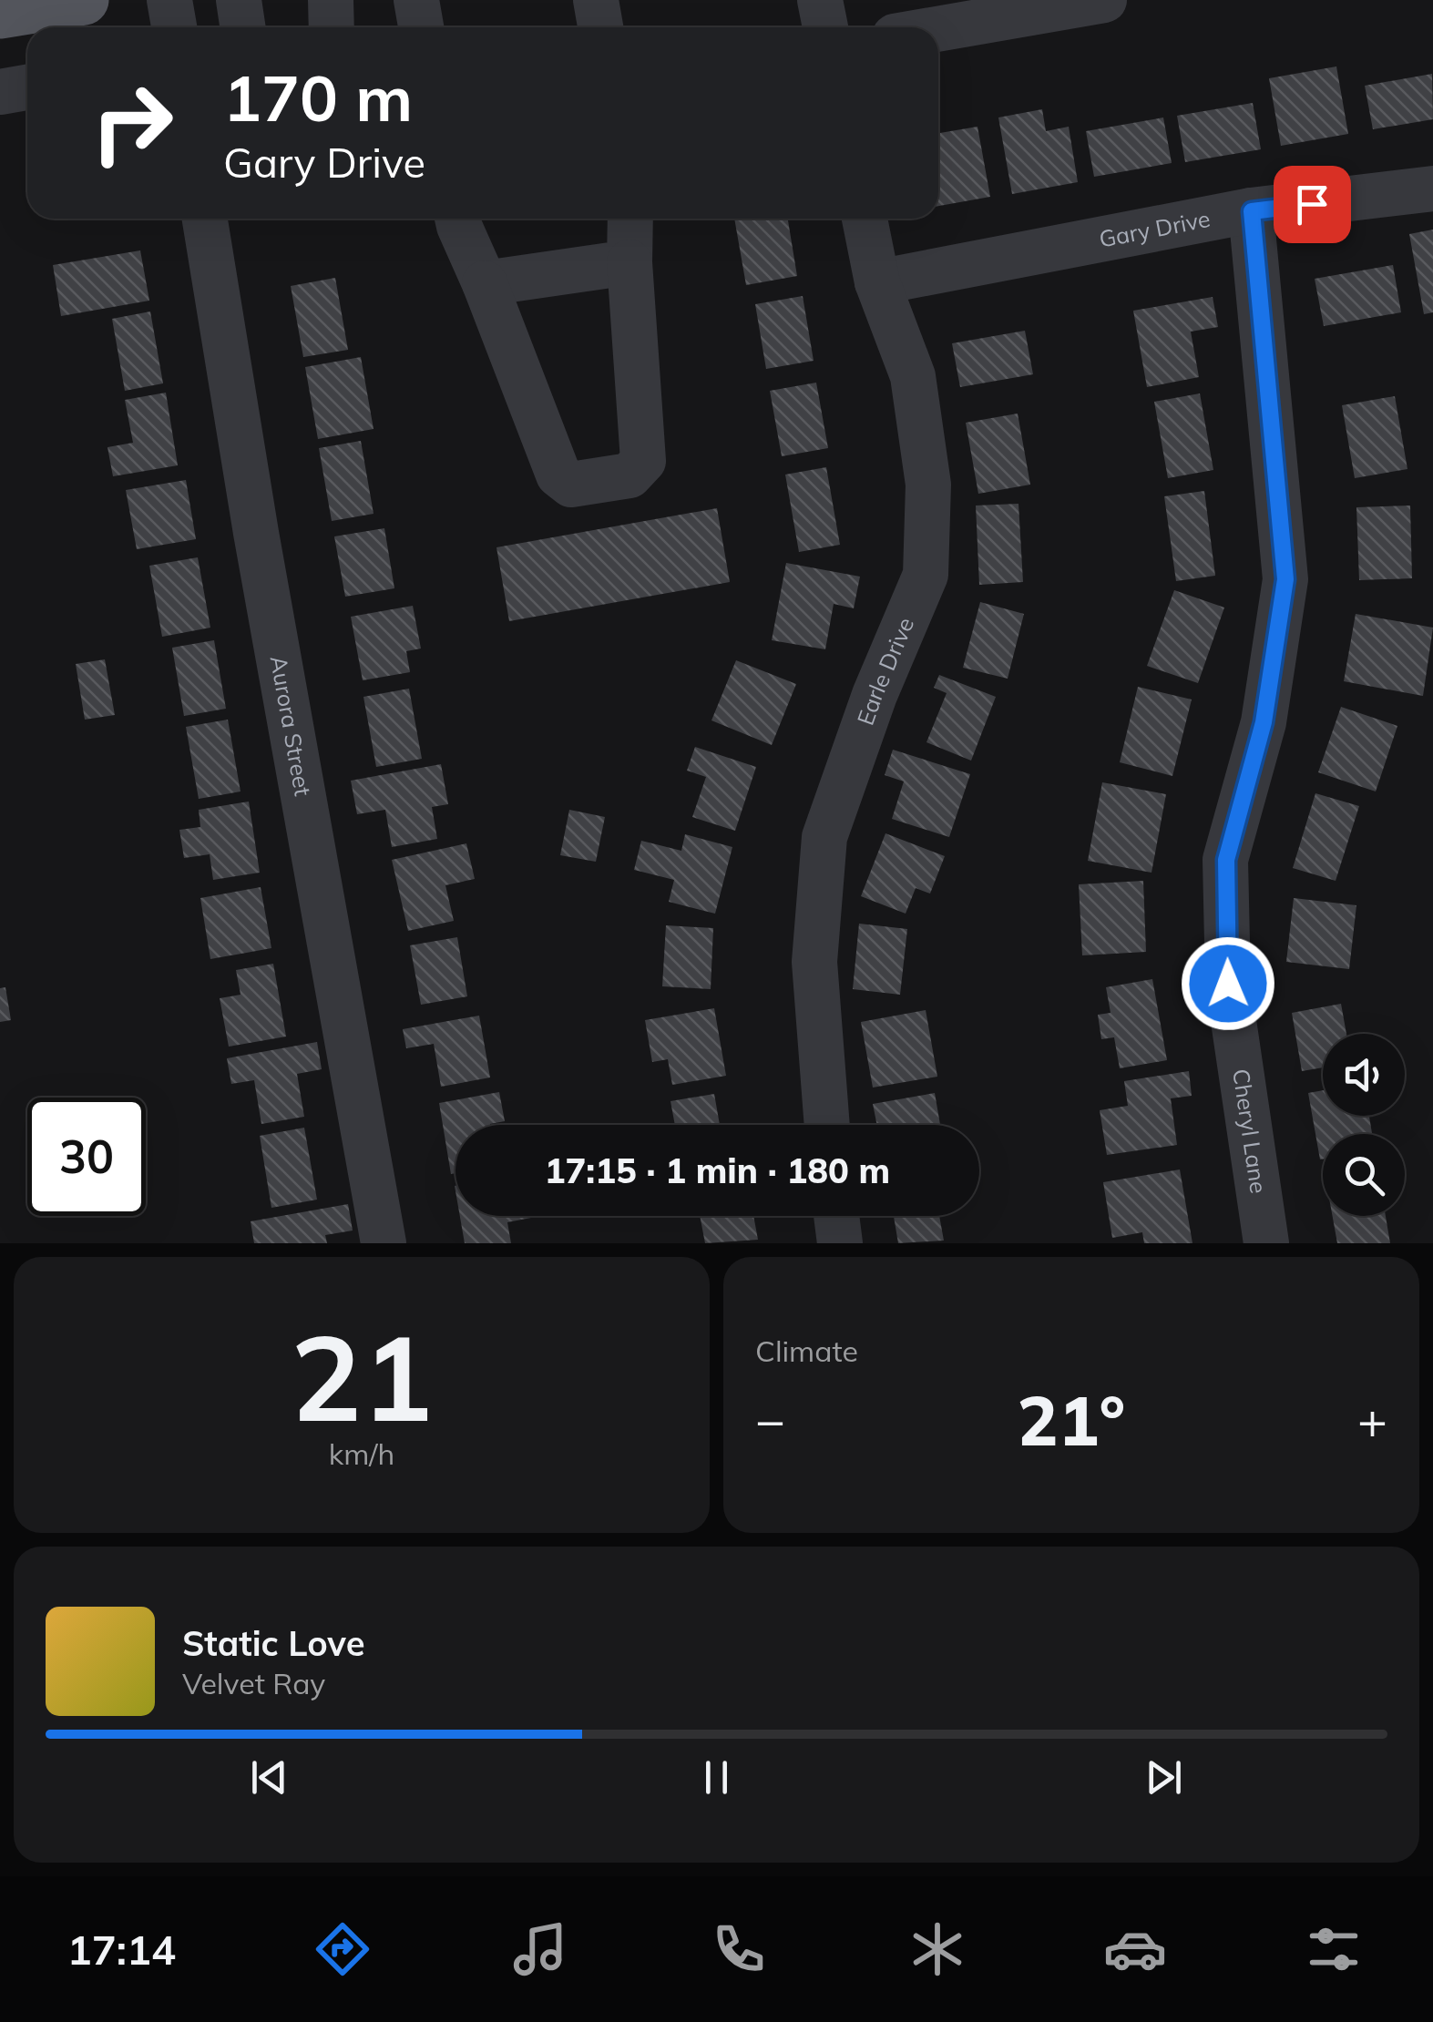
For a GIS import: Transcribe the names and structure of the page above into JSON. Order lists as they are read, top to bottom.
{
  "streets": {
    "street": [
      "Gary Drive",
      "Earle Drive",
      "Aurora Street",
      "Cheryl Lane"
    ]
  },
  "crossings": [
    ["Gary Drive", "Earle Drive"],
    ["Gary Drive", "Cheryl Lane"]
  ],
  "page": {
    "turn": ["170 m", "Gary Drive"],
    "limit": "30",
    "trip": "17:15 · 1 min · 180 m",
    "tile": [
      ["21", "km/h"],
      "Climate"
    ],
    "heat": ["−", "21°", "+"],
    "song": ["Static Love", "Velvet Ray"],
    "tabs": "17:14"
  }
}
